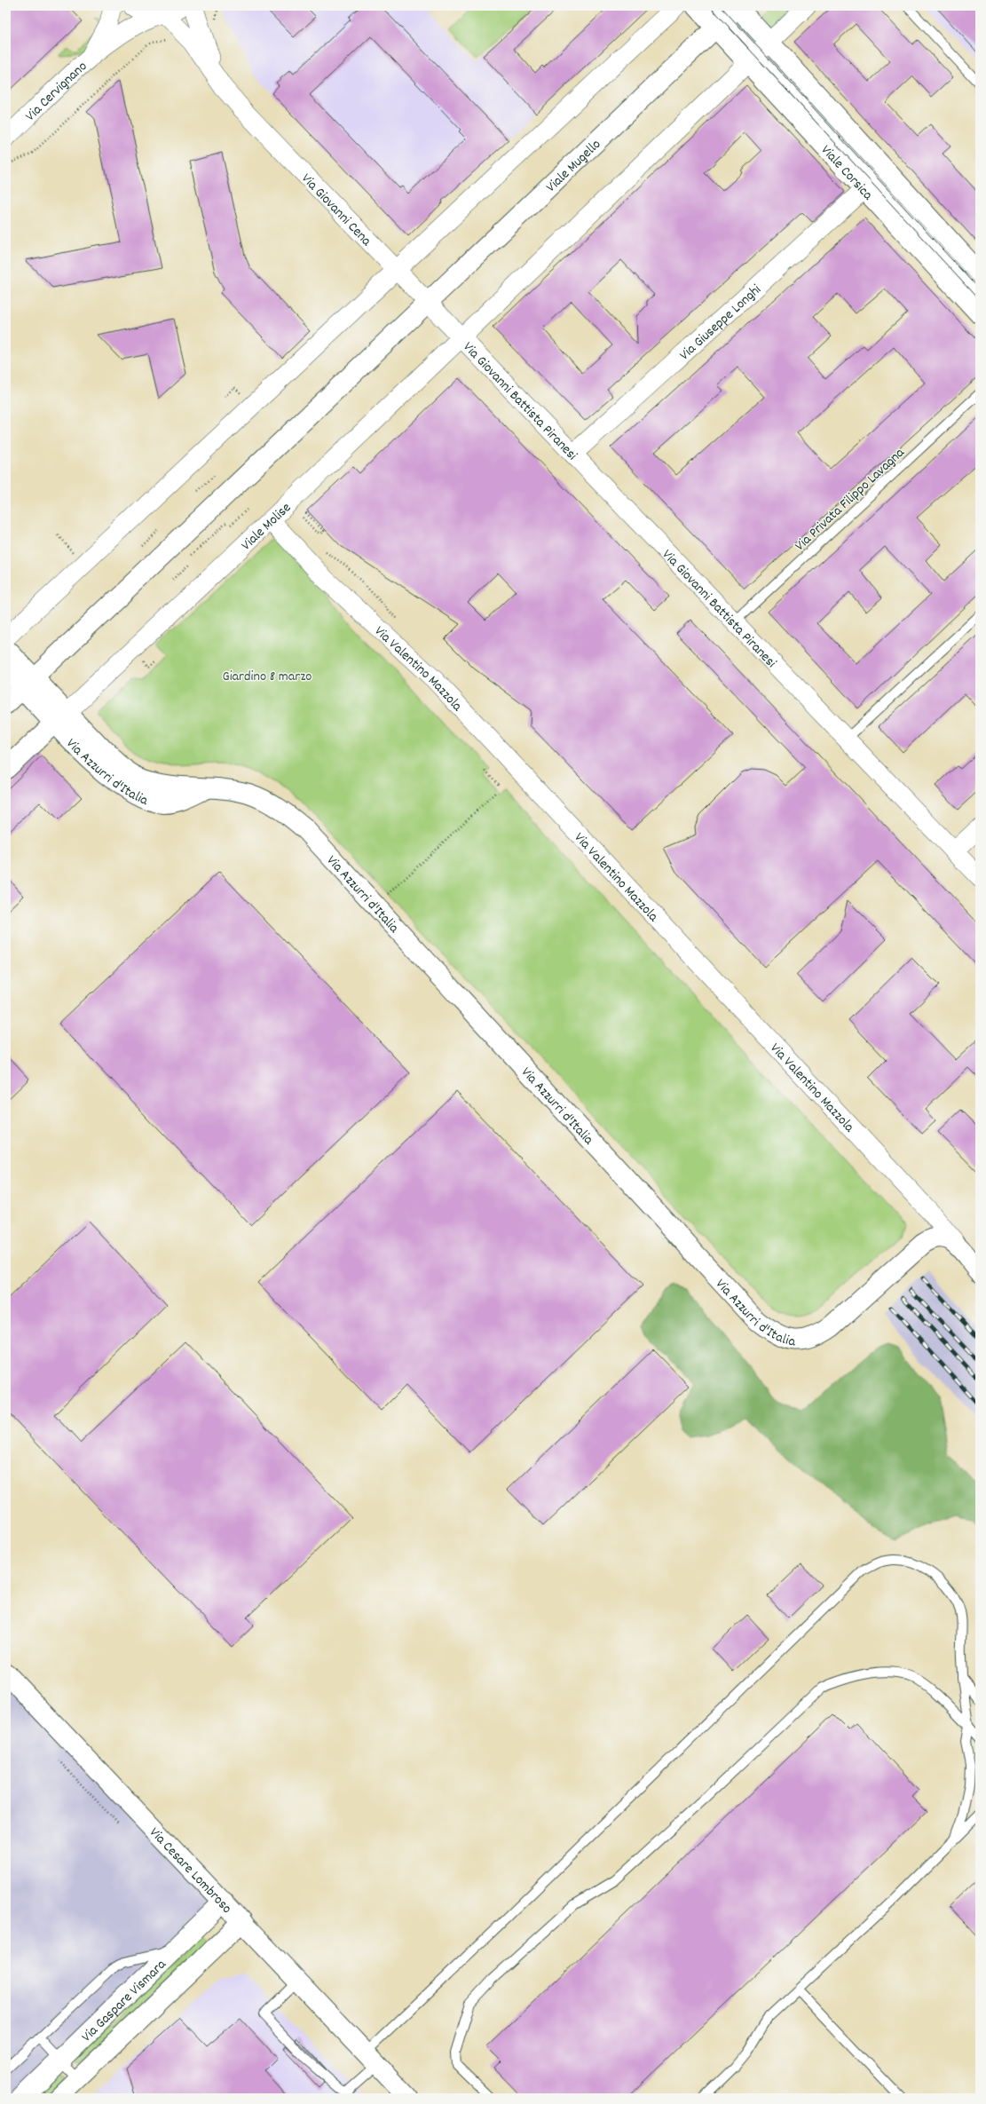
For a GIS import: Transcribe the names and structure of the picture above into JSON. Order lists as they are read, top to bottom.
{
  "streets": {
    "street": [
      "Via Cervignano",
      "Viale Mugello",
      "Viale Corsica",
      "Via Giovanni Cena",
      "Via Giuseppe Longhi",
      "Via Giovanni Battista Piranesi",
      "Viale Molise",
      "Via Valentino Mazzola",
      "Via Azzurri d'Italia",
      "Via Cesare Lombroso",
      "Via Gaspare Vismara"
    ],
    "lane": ["Via Privata Filippo Lavagna"]
  },
  "crossings": [
    ["Via Cervignano", "Via Giovanni Cena"],
    ["Viale Mugello", "Viale Corsica"],
    ["Viale Mugello", "Via Giovanni Cena"],
    ["Viale Corsica", "Via Giuseppe Longhi"],
    ["Via Giovanni Cena", "Via Giovanni Battista Piranesi"],
    ["Via Giovanni Cena", "Viale Molise"],
    ["Via Giuseppe Longhi", "Via Giovanni Battista Piranesi"],
    ["Via Giovanni Battista Piranesi", "Via Privata Filippo Lavagna"],
    ["Via Giovanni Battista Piranesi", "Viale Molise"],
    ["Viale Molise", "Via Valentino Mazzola"],
    ["Viale Molise", "Via Azzurri d'Italia"],
    ["Via Valentino Mazzola", "Via Azzurri d'Italia"],
    ["Via Cesare Lombroso", "Via Gaspare Vismara"]
  ],
  "parks": ["Giardino 8 marzo"]
}
